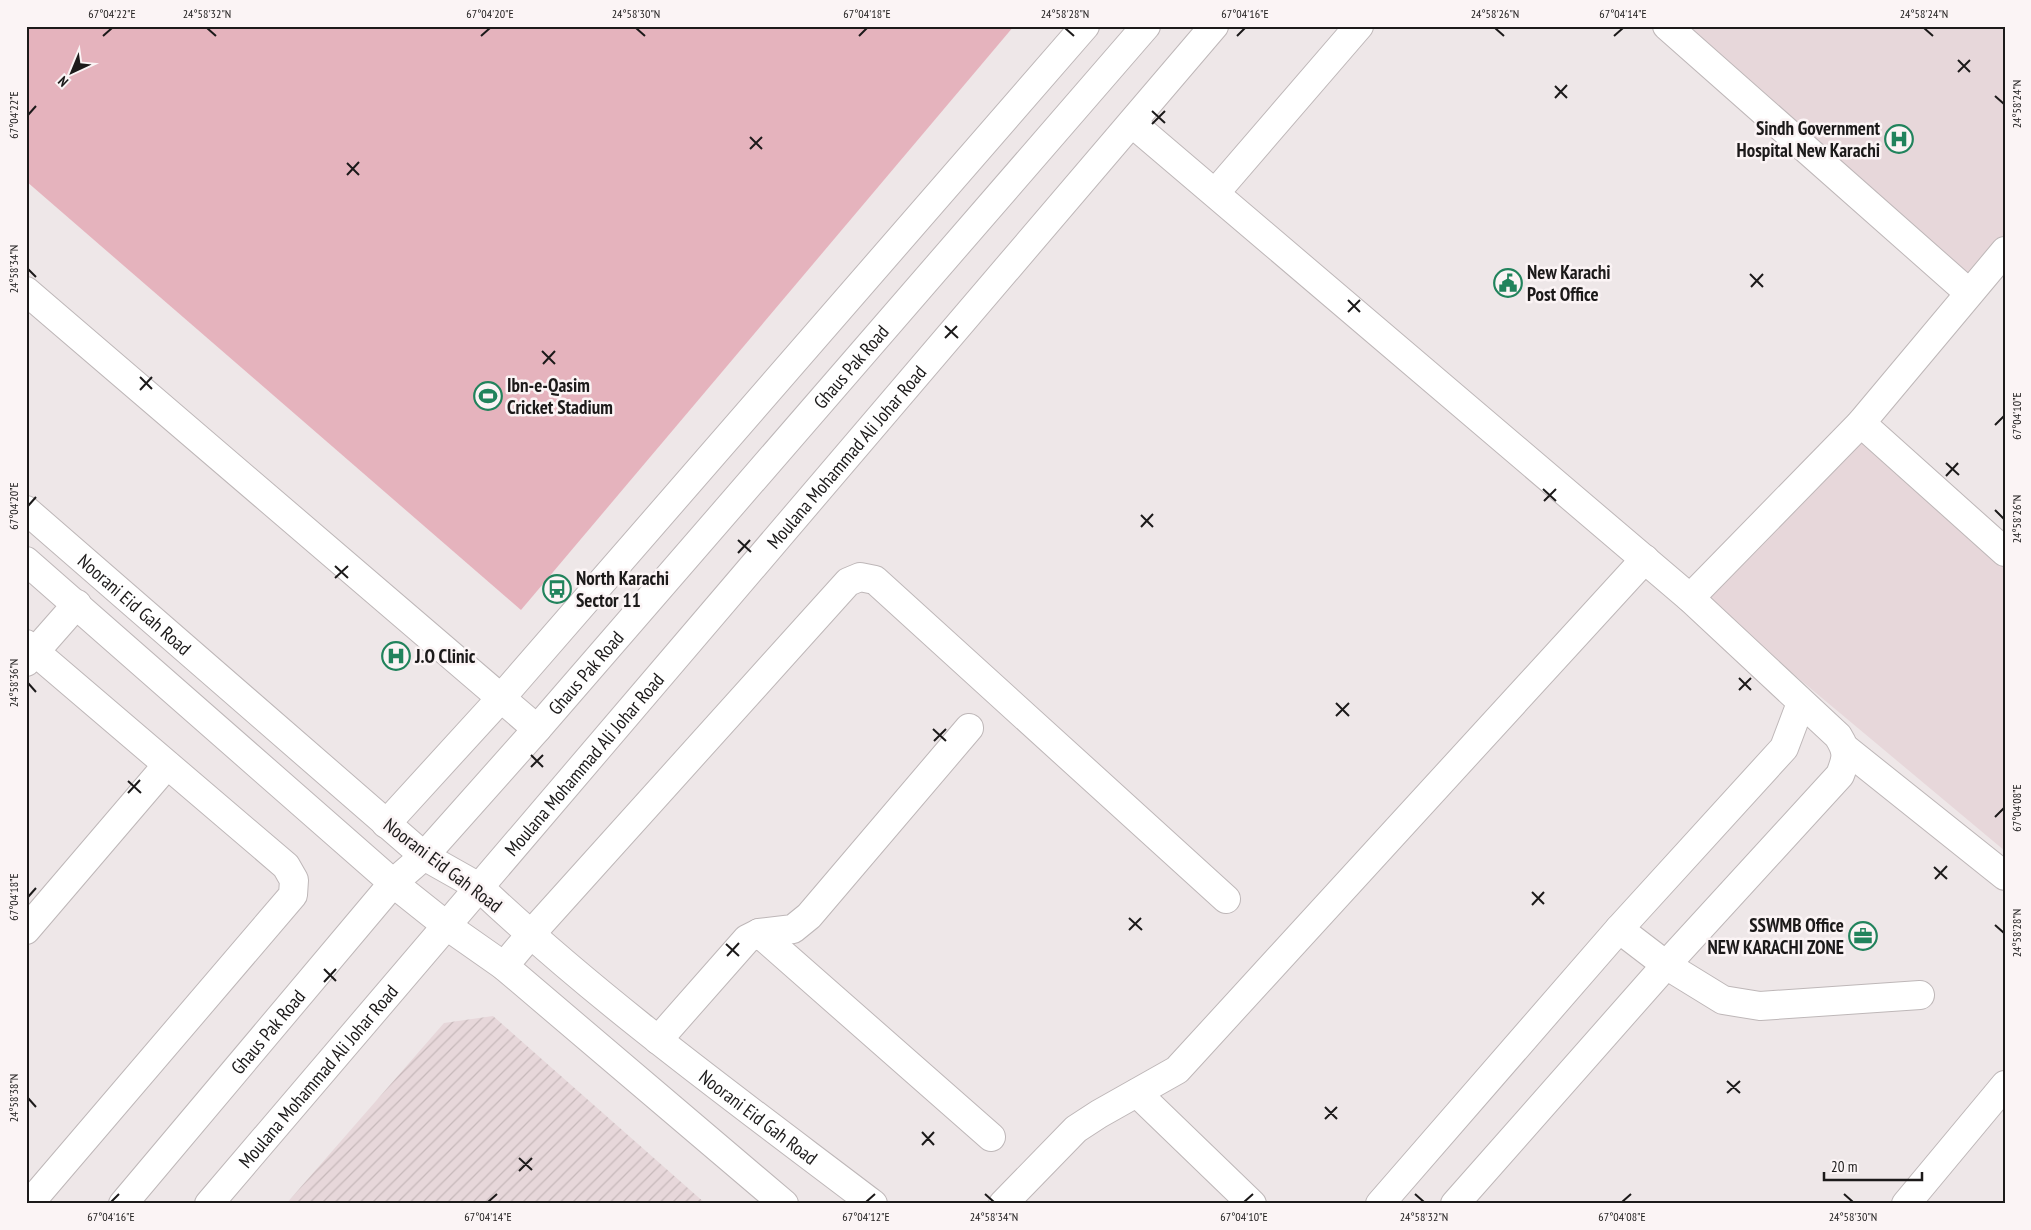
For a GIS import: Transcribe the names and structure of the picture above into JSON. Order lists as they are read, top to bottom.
{
  "streets": {
    "street": ["Ghaus Pak Road", "Moulana Mohammad Ali Johar Road", "Noorani Eid Gah Road"]
  },
  "crossings": [
    ["Ghaus Pak Road", "Noorani Eid Gah Road"],
    ["Moulana Mohammad Ali Johar Road", "Noorani Eid Gah Road"]
  ],
  "places": {
    "hospital": ["Sindh Government Hospital New Karachi", "J.O Clinic"],
    "public building": ["New Karachi Post Office"],
    "sports": ["Ibn-e-Qasim Cricket Stadium"],
    "bus stop": ["North Karachi Sector 11"],
    "office": ["SSWMB Office NEW KARACHI ZONE"]
  },
  "scale_bar": "20 m",
  "north": "bottom left",
  "coordinates": [
    "67°04'22\"E",
    "24°58'32\"N",
    "67°04'20\"E",
    "24°58'30\"N",
    "67°04'18\"E",
    "24°58'28\"N",
    "67°04'16\"E",
    "24°58'26\"N",
    "67°04'14\"E",
    "24°58'24\"N",
    "24°58'34\"N",
    "67°04'10\"E",
    "24°58'36\"N",
    "67°04'08\"E",
    "24°58'38\"N",
    "67°04'12\"E"
  ]
}
